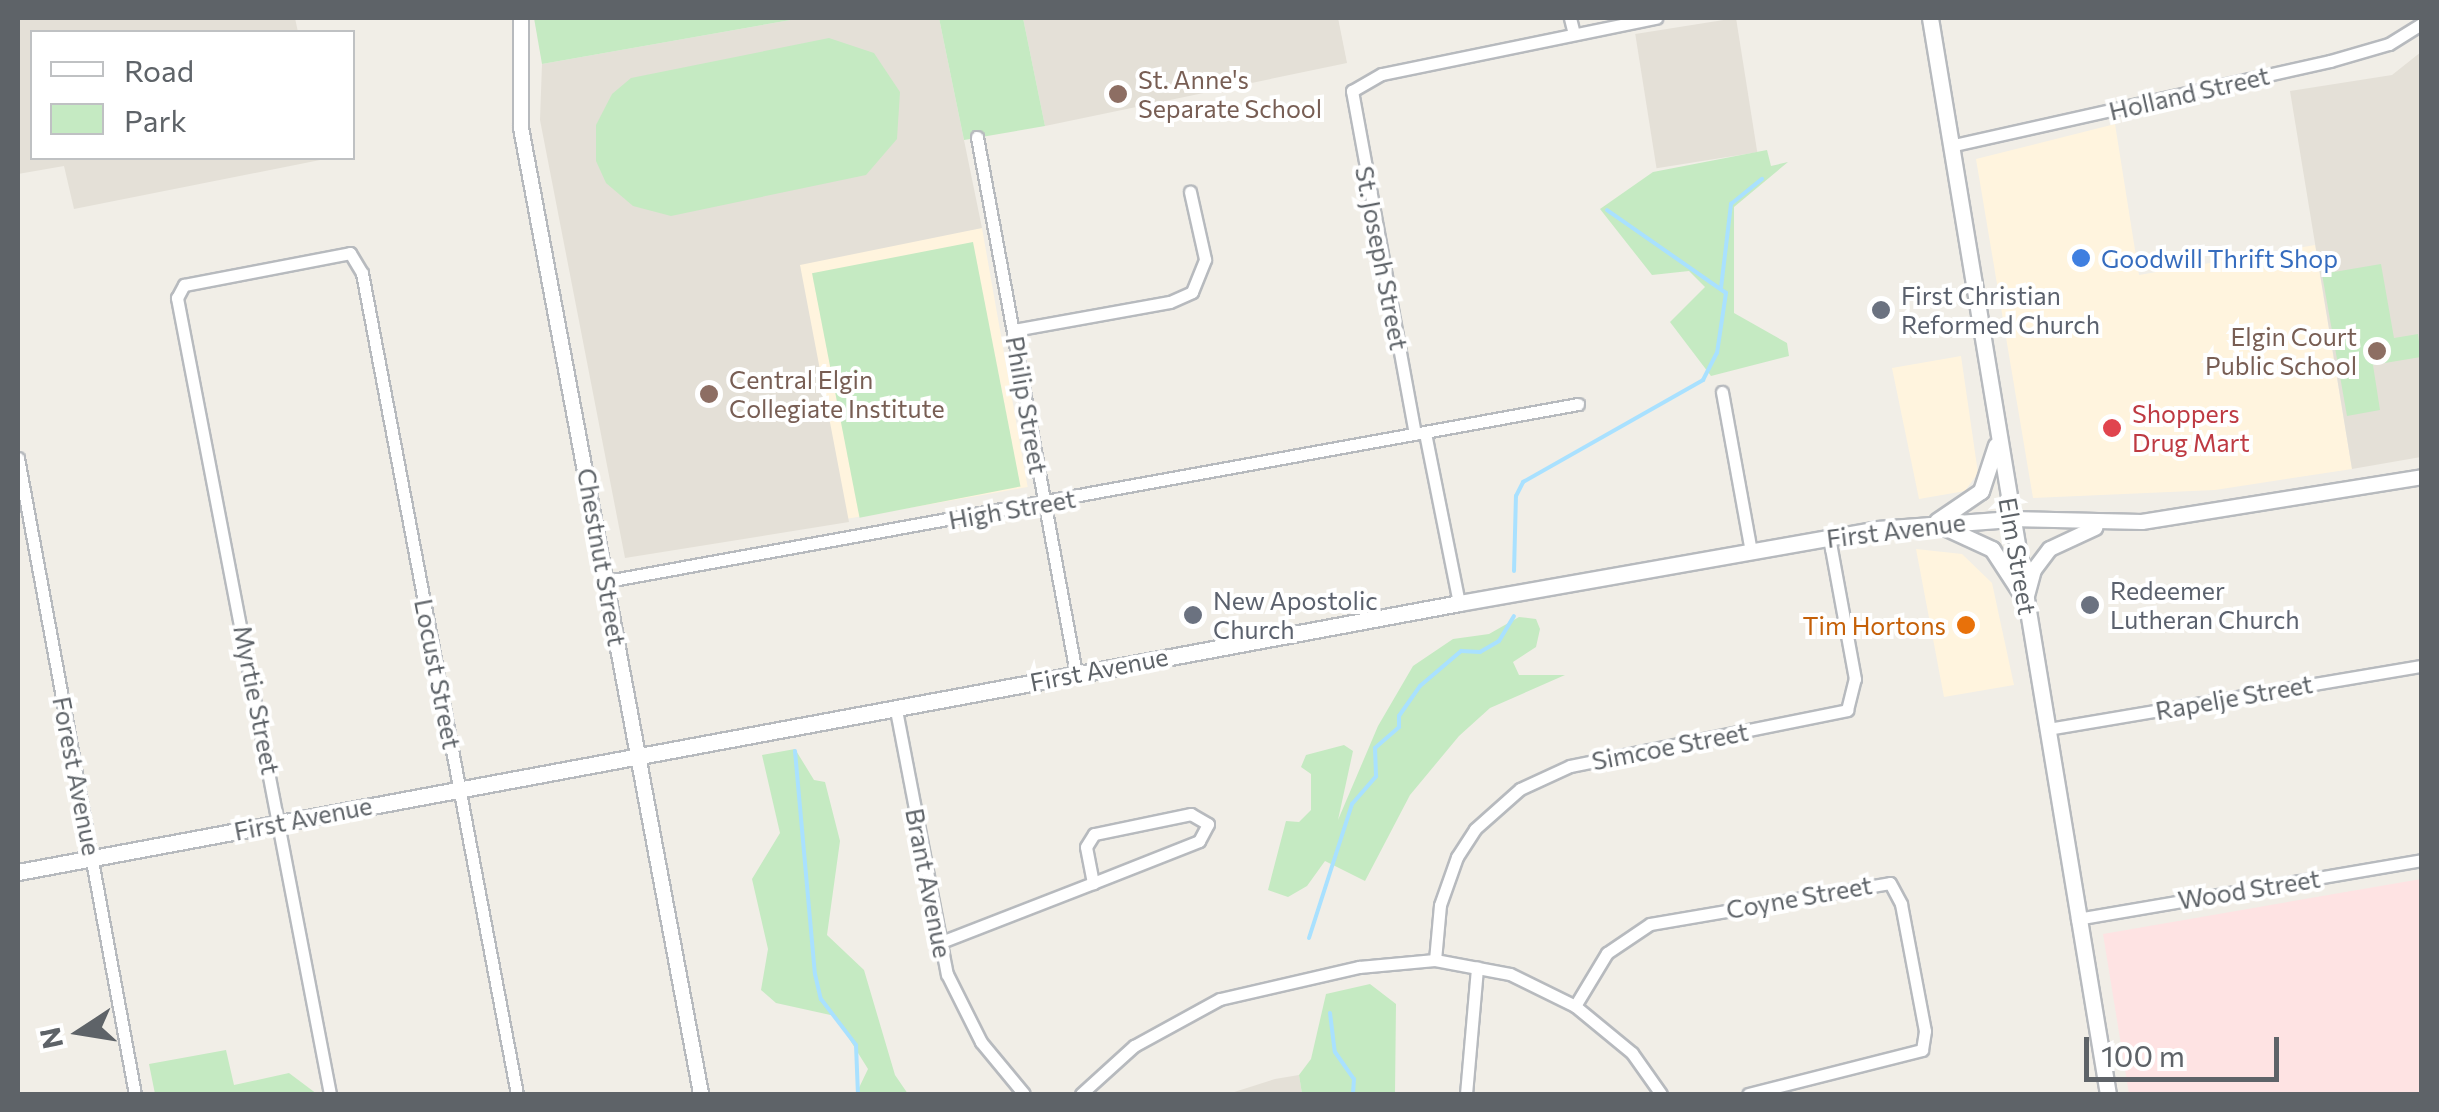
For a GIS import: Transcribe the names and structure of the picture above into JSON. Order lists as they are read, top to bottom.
{
  "streets": {
    "main road": ["First Avenue", "Elm Street"],
    "street": [
      "Holland Street",
      "St. Joseph Street",
      "Philip Street",
      "High Street",
      "Chestnut Street",
      "Locust Street",
      "Rapelje Street",
      "Myrtie Street",
      "Simcoe Street",
      "Forest Avenue",
      "Brant Avenue",
      "Wood Street",
      "Coyne Street"
    ]
  },
  "crossings": [
    ["Holland Street", "Elm Street"],
    ["St. Joseph Street", "High Street"],
    ["St. Joseph Street", "First Avenue"],
    ["Philip Street", "High Street"],
    ["Philip Street", "First Avenue"],
    ["High Street", "Chestnut Street"],
    ["First Avenue", "Elm Street"],
    ["First Avenue", "Chestnut Street"],
    ["First Avenue", "Locust Street"],
    ["First Avenue", "Myrtie Street"],
    ["First Avenue", "Simcoe Street"],
    ["First Avenue", "Forest Avenue"],
    ["First Avenue", "Brant Avenue"],
    ["Elm Street", "Rapelje Street"],
    ["Elm Street", "Wood Street"],
    ["Locust Street", "Myrtie Street"]
  ],
  "places": [
    "St. Anne's Separate School",
    "Goodwill Thrift Shop",
    "First Christian Reformed Church",
    "Elgin Court Public School",
    "Central Elgin Collegiate Institute",
    "Shoppers Drug Mart",
    "Redeemer Lutheran Church",
    "New Apostolic Church",
    "Tim Hortons"
  ],
  "legend": ["Road", "Park"],
  "scale_bar": "100 m",
  "north": "left"
}
